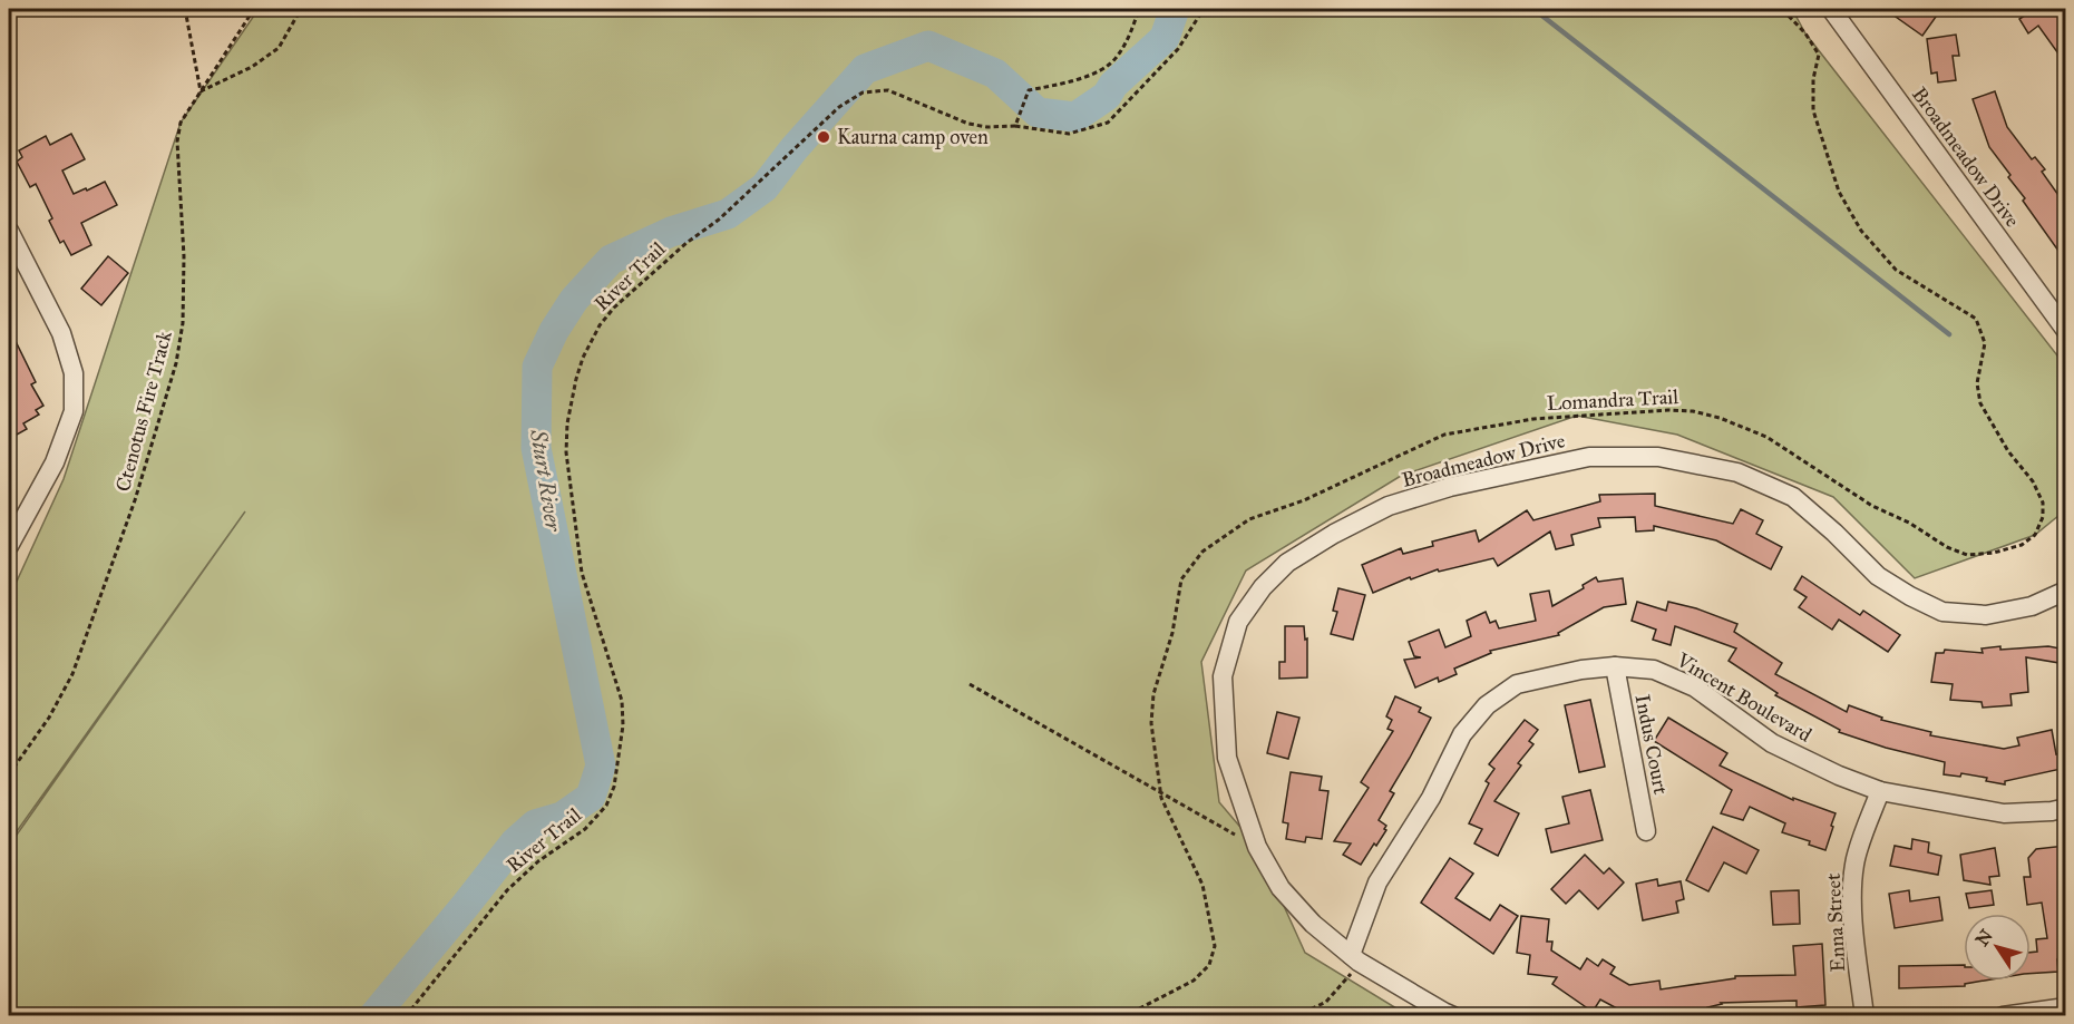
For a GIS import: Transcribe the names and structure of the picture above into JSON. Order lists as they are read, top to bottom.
{
  "streets": {
    "street": [
      "Broadmeadow Drive",
      "Vincent Boulevard",
      "Indus Court",
      "Enna Street"
    ],
    "path": ["River Trail", "Lomandra Trail", "Ctenotus Fire Track"]
  },
  "crossings": [
    ["Broadmeadow Drive", "Vincent Boulevard"],
    ["Vincent Boulevard", "Indus Court"],
    ["Vincent Boulevard", "Enna Street"]
  ],
  "water": ["Sturt River"],
  "places": ["Kaurna camp oven"],
  "north": "top left"
}
